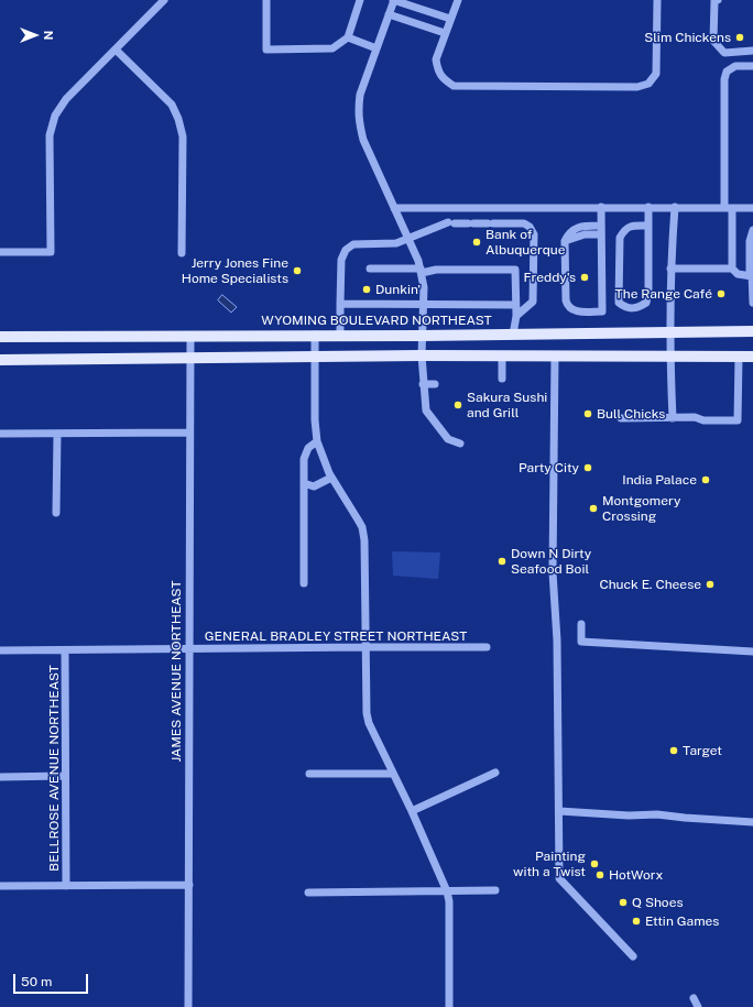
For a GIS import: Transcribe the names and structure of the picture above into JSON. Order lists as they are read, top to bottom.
{
  "streets": {
    "main road": ["WYOMING BOULEVARD NORTHEAST"],
    "street": ["GENERAL BRADLEY STREET NORTHEAST", "JAMES AVENUE NORTHEAST", "BELLROSE AVENUE NORTHEAST"]
  },
  "crossings": [
    ["WYOMING BOULEVARD NORTHEAST", "JAMES AVENUE NORTHEAST"],
    ["GENERAL BRADLEY STREET NORTHEAST", "JAMES AVENUE NORTHEAST"],
    ["GENERAL BRADLEY STREET NORTHEAST", "BELLROSE AVENUE NORTHEAST"]
  ],
  "places": [
    "Slim Chickens",
    "Bank of Albuquerque",
    "Jerry Jones Fine Home Specialists",
    "Freddy's",
    "Dunkin'",
    "The Range Café",
    "Sakura Sushi and Grill",
    "Bull Chicks",
    "Party City",
    "India Palace",
    "Montgomery Crossing",
    "Down N Dirty Seafood Boil",
    "Chuck E. Cheese",
    "Target",
    "Painting with a Twist",
    "HotWorx",
    "Q Shoes",
    "Ettin Games"
  ],
  "scale_bar": "50 m",
  "north": "right"
}
